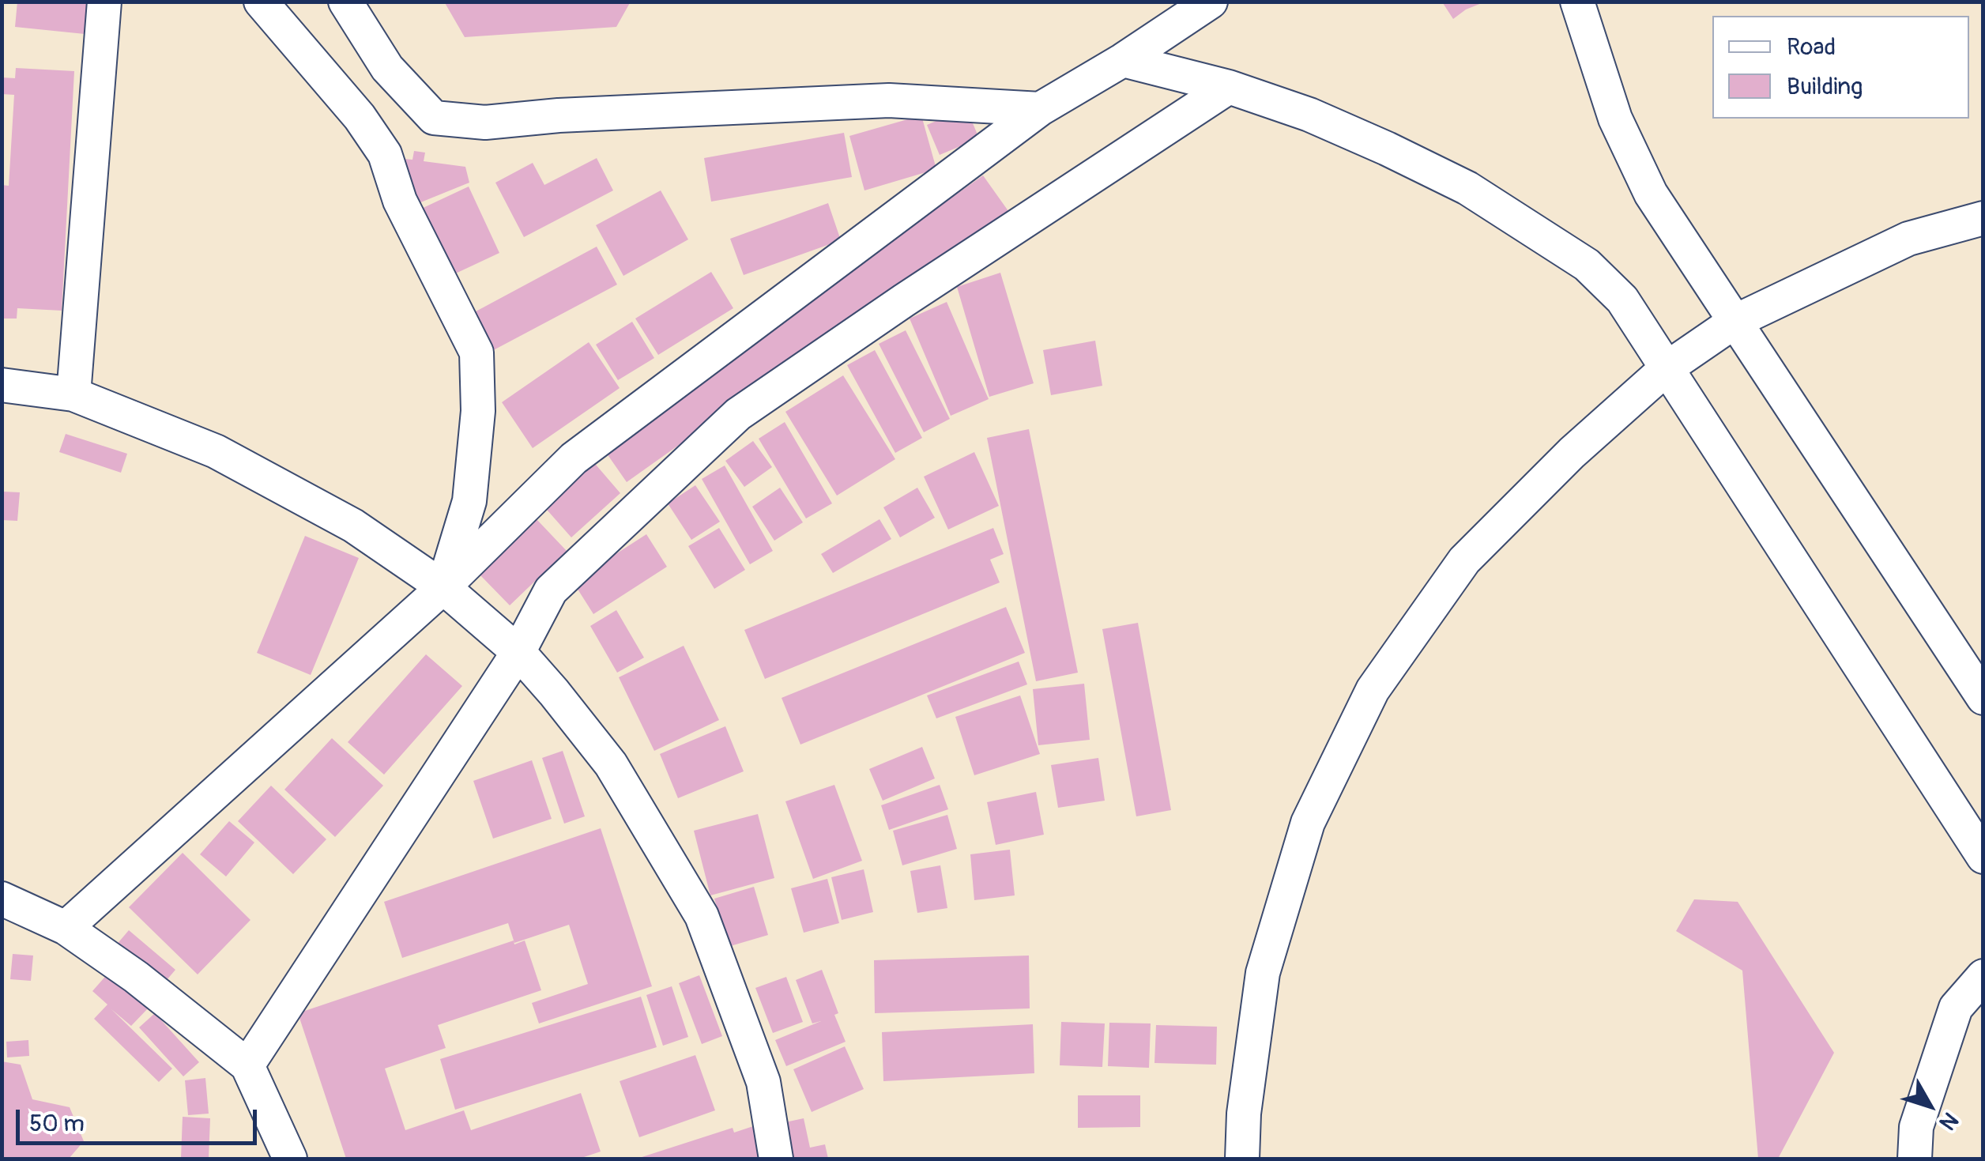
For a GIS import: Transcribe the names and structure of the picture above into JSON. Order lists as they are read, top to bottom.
{
  "legend": ["Road", "Building"],
  "scale_bar": "50 m",
  "north": "bottom right"
}
